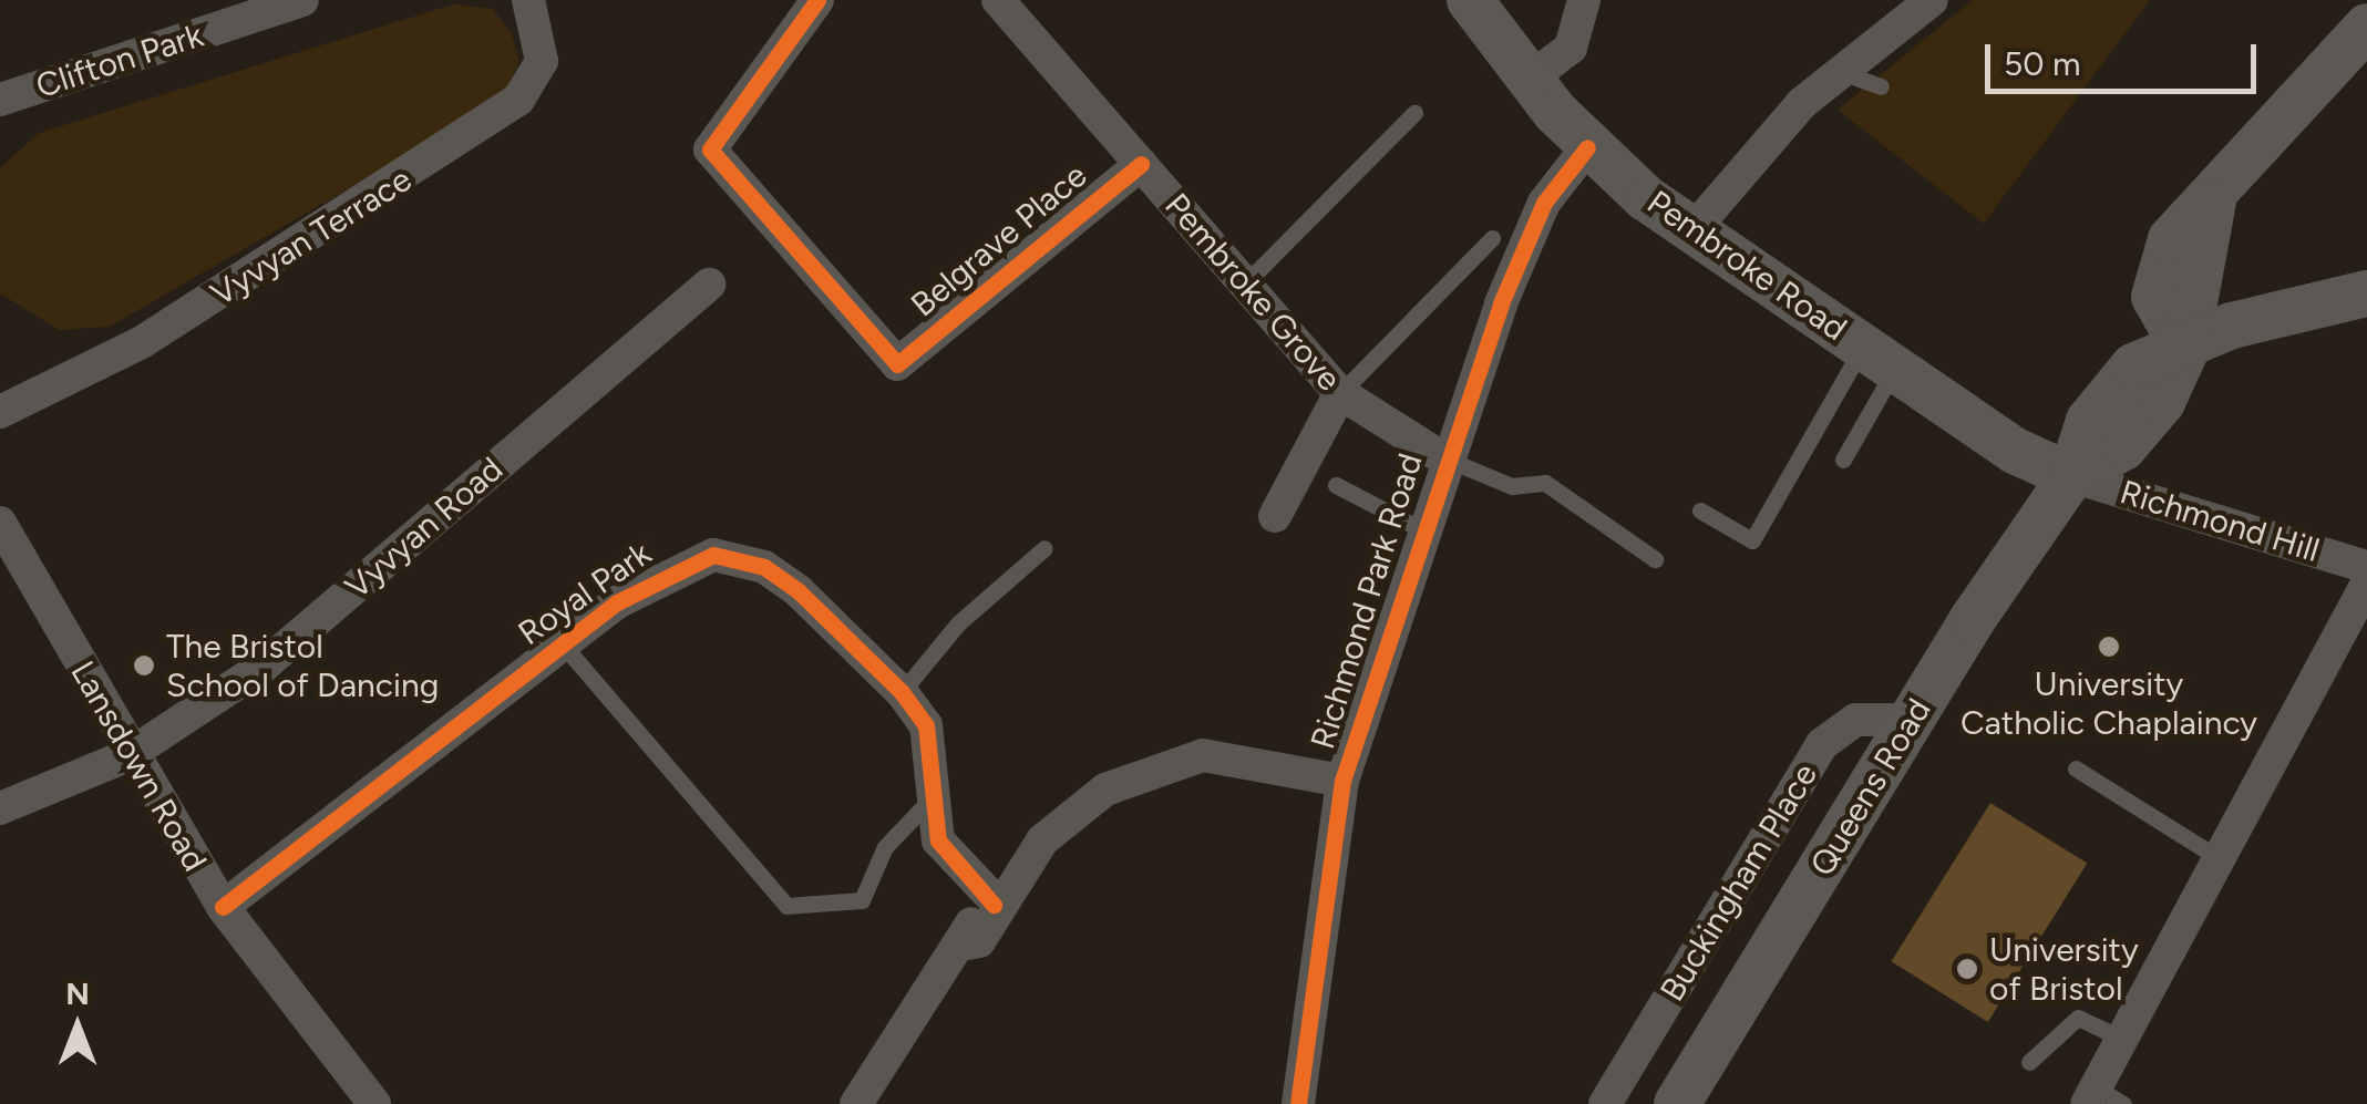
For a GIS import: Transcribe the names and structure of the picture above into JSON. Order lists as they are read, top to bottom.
{
  "streets": {
    "main road": ["Pembroke Road", "Queens Road"],
    "street": [
      "Clifton Park",
      "Vyvyan Terrace",
      "Belgrave Place",
      "Pembroke Grove",
      "Richmond Hill",
      "Vyvyan Road",
      "Royal Park",
      "Richmond Park Road",
      "Lansdown Road",
      "Buckingham Place"
    ]
  },
  "crossings": [
    ["Belgrave Place", "Pembroke Grove"],
    ["Pembroke Road", "Richmond Hill"],
    ["Pembroke Road", "Richmond Park Road"],
    ["Pembroke Road", "Queens Road"],
    ["Pembroke Grove", "Richmond Park Road"],
    ["Richmond Hill", "Queens Road"],
    ["Vyvyan Road", "Lansdown Road"],
    ["Royal Park", "Lansdown Road"],
    ["Queens Road", "Buckingham Place"]
  ],
  "places": ["University Catholic Chaplaincy", "The Bristol School of Dancing", "University of Bristol"],
  "scale_bar": "50 m",
  "north": "top"
}
